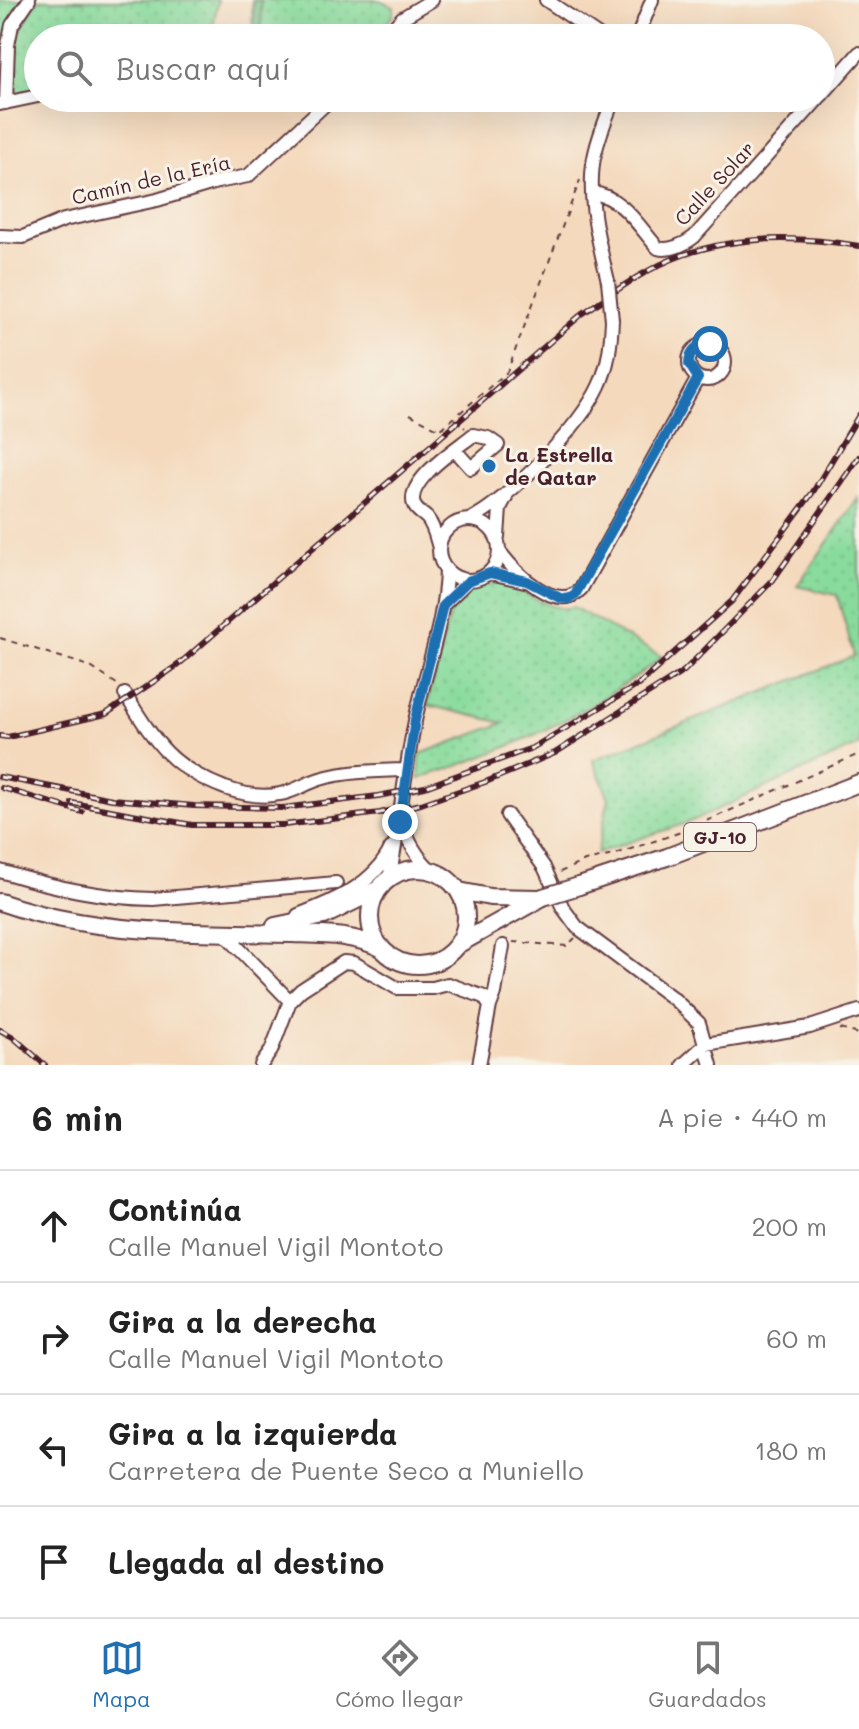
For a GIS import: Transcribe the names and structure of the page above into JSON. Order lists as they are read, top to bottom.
{
  "streets": {
    "highway": ["GJ-10"],
    "street": ["Camín de la Ería", "Calle Solar"]
  },
  "places": ["La Estrella de Qatar"],
  "page": {
    "search": "Buscar aquí",
    "heading": ["6 min", "A pie · 440 m"],
    "list": [
      ["Continúa", "Calle Manuel Vigil Montoto", "200 m"],
      ["Gira a la derecha", "Calle Manuel Vigil Montoto", "60 m"],
      ["Gira a la izquierda", "Carretera de Puente Seco a Muniello", "180 m"],
      "Llegada al destino"
    ],
    "nav": ["Mapa", "Cómo llegar", "Guardados"]
  }
}
